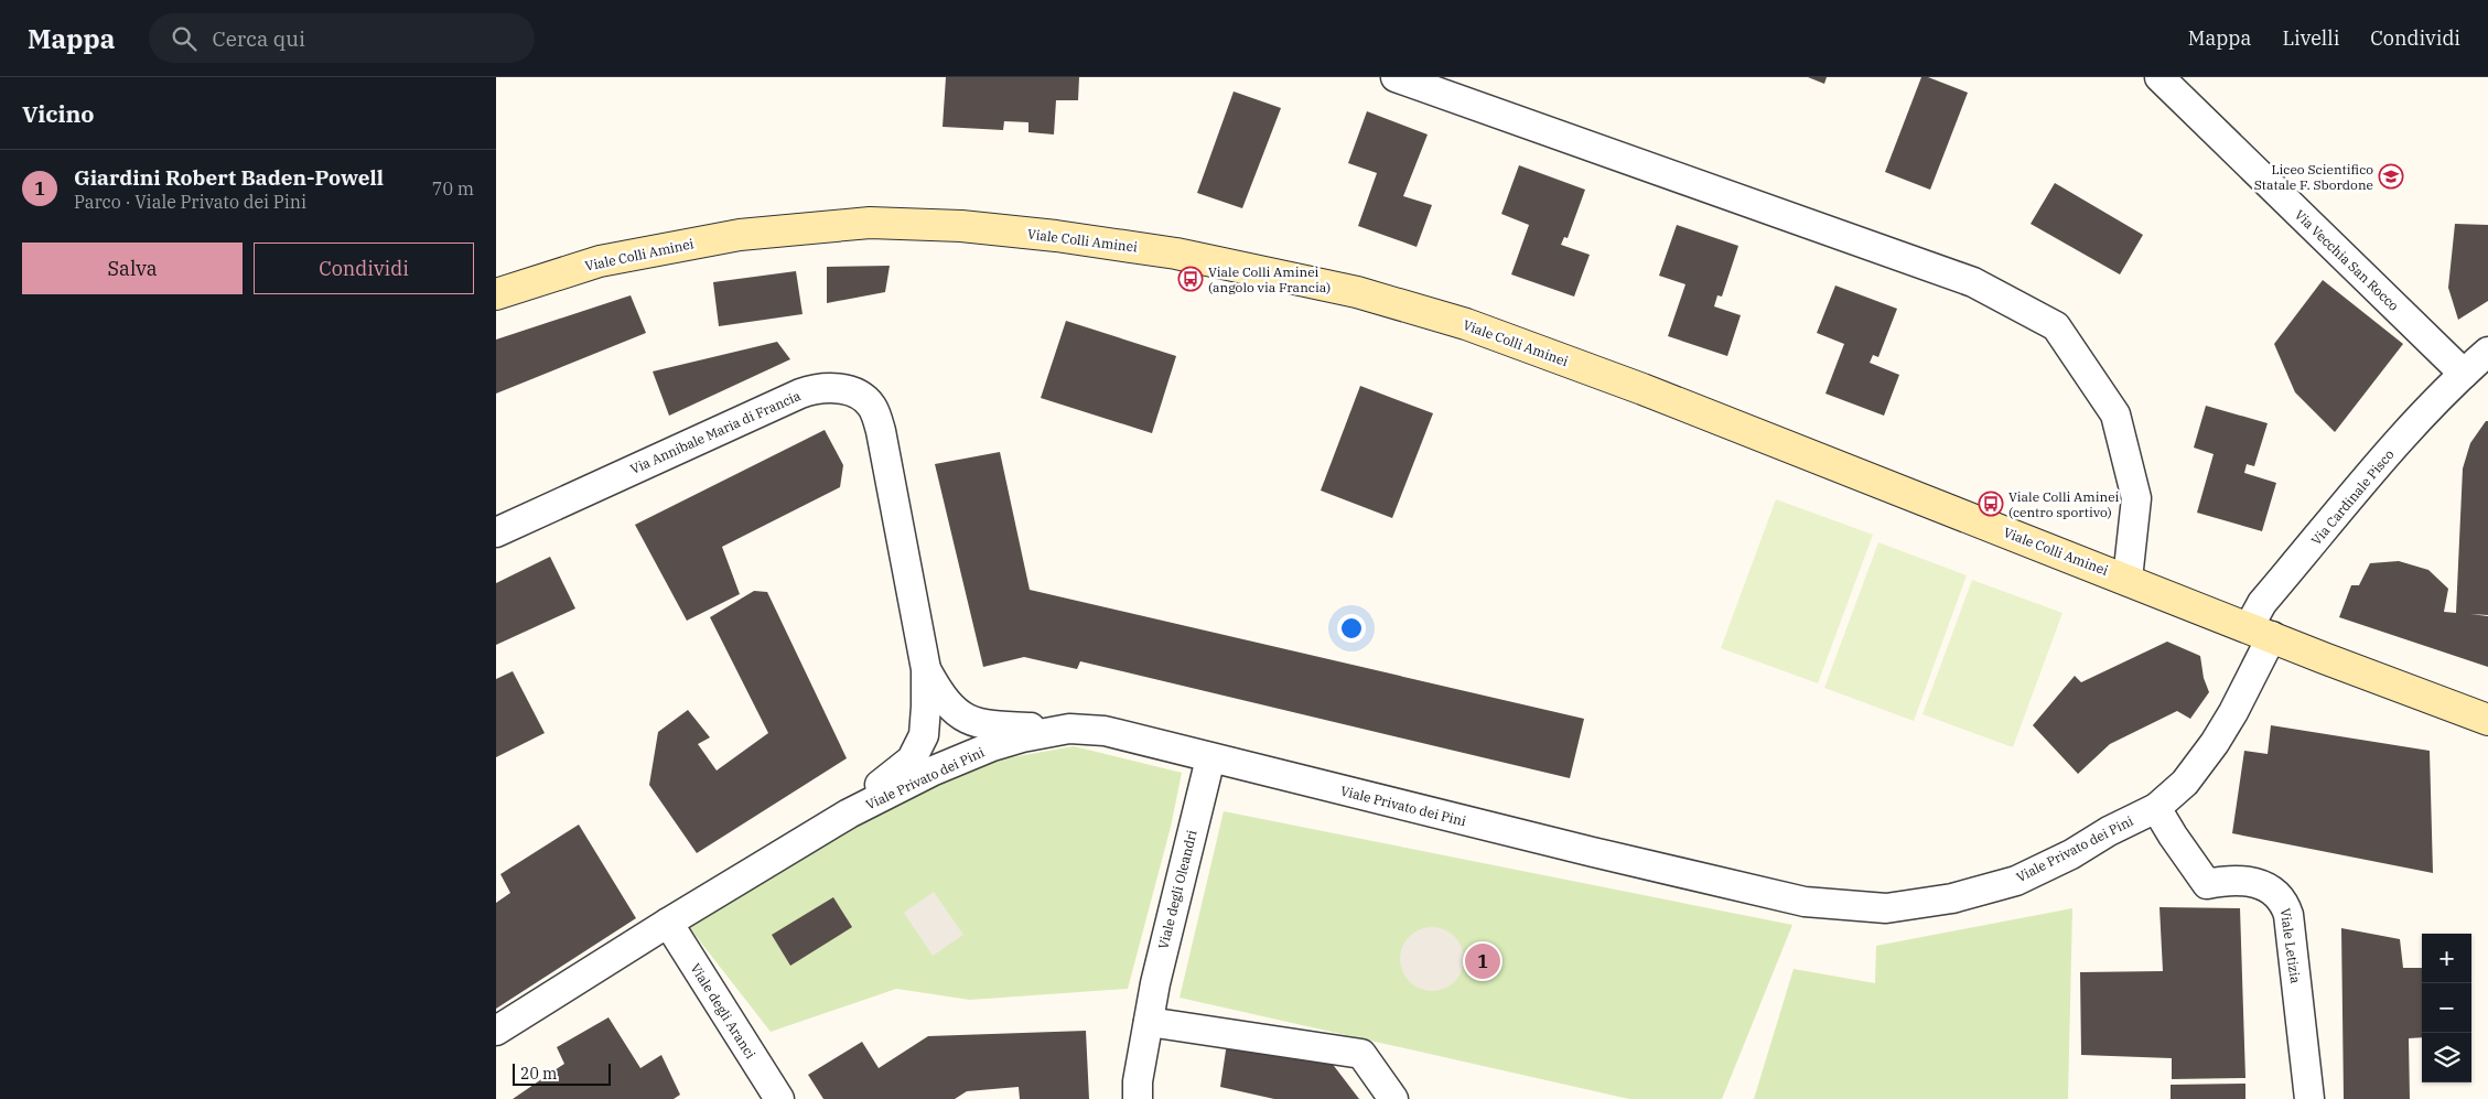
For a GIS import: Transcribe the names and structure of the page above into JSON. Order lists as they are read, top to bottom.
{
  "streets": {
    "main road": ["Viale Colli Aminei"],
    "street": [
      "Via Vecchia San Rocco",
      "Via Annibale Maria di Francia",
      "Via Cardinale Pisco",
      "Viale Privato dei Pini",
      "Viale degli Oleandri",
      "Viale Letizia",
      "Viale degli Aranci"
    ]
  },
  "crossings": [
    ["Viale Colli Aminei", "Via Cardinale Pisco"],
    ["Viale Colli Aminei", "Viale Privato dei Pini"],
    ["Via Vecchia San Rocco", "Via Cardinale Pisco"],
    ["Via Annibale Maria di Francia", "Viale Privato dei Pini"],
    ["Via Cardinale Pisco", "Viale Privato dei Pini"],
    ["Viale Privato dei Pini", "Viale degli Oleandri"],
    ["Viale Privato dei Pini", "Viale Letizia"],
    ["Viale Privato dei Pini", "Viale degli Aranci"]
  ],
  "places": {
    "school or university": ["Liceo Scientifico Statale F. Sbordone"],
    "bus stop": ["Viale Colli Aminei (angolo via Francia)", "Viale Colli Aminei (centro sportivo)"]
  },
  "scale_bar": "20 m",
  "page": {
    "header": "Mappa",
    "search": "Cerca qui",
    "nav": ["Mappa", "Livelli", "Condividi"],
    "heading": "Vicino",
    "list": [
      {
        "mark": "1",
        "name": "Giardini Robert Baden-Powell",
        "note": "Parco · Viale Privato dei Pini",
        "value": "70 m"
      }
    ],
    "buttons": ["Salva", "Condividi"],
    "map_buttons": ["+", "−"],
    "pins": "1",
    "scale": "20 m"
  }
}
